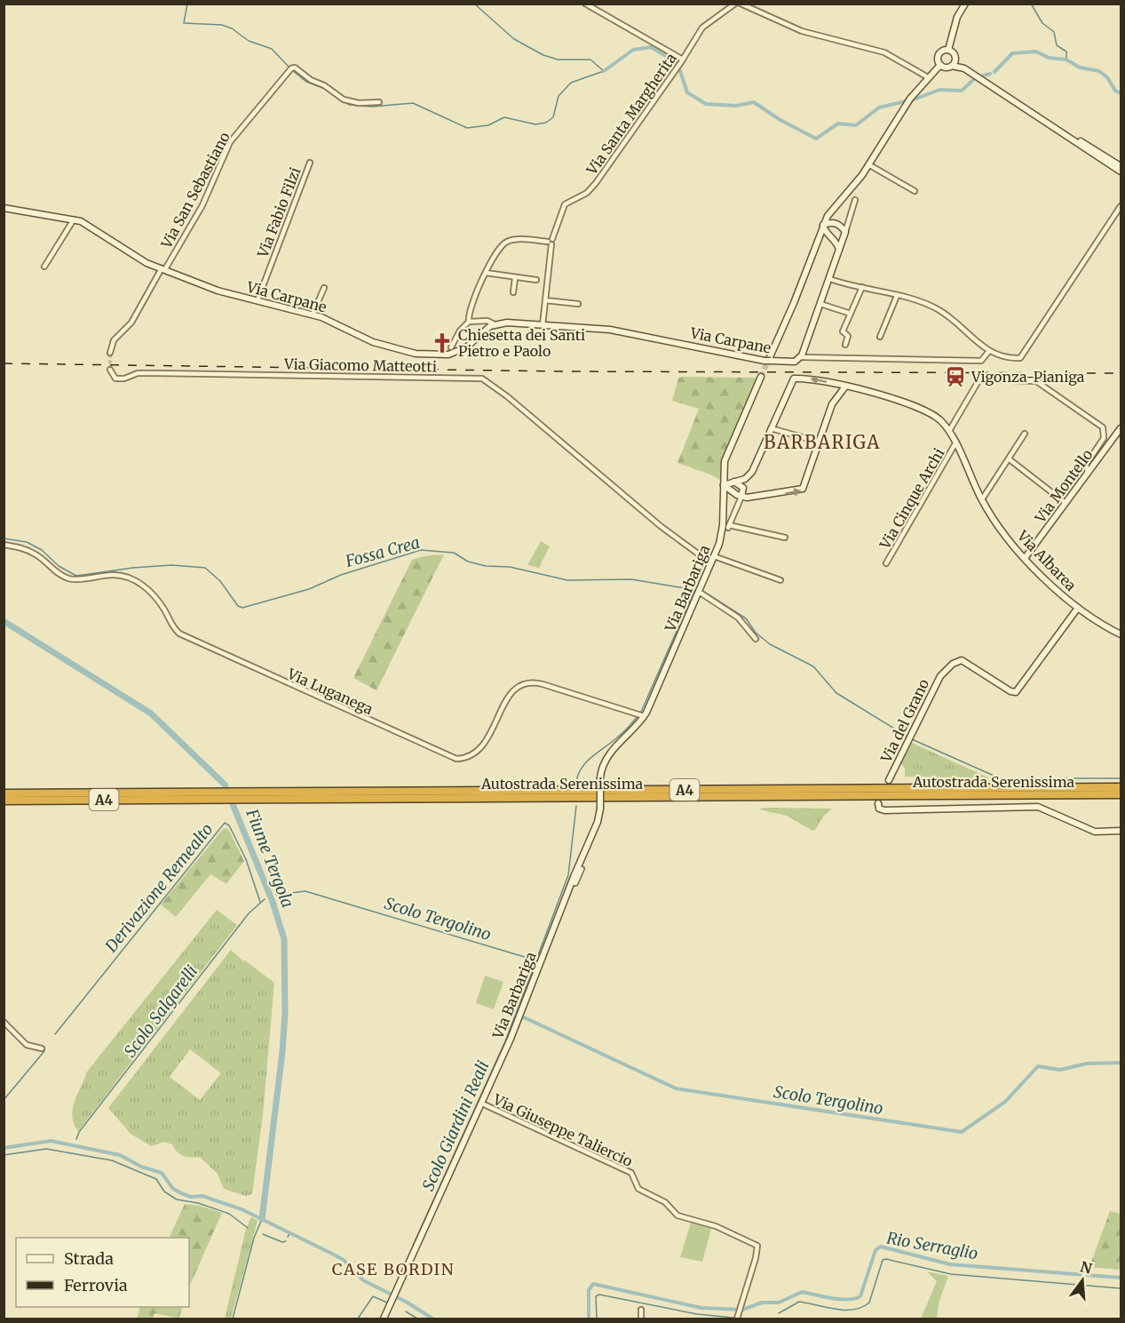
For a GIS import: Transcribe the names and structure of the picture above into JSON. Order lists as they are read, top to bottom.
{
  "streets": {
    "highway": ["Autostrada Serenissima", "A4"],
    "street": [
      "Via Santa Margherita",
      "Via San Sebastiano",
      "Via Fabio Filzi",
      "Via Carpane",
      "Via Giacomo Matteotti",
      "Via Montello",
      "Via Cinque Archi",
      "Via Albarea",
      "Via Barbariga",
      "Via Luganega",
      "Via del Grano",
      "Via Giuseppe Taliercio"
    ]
  },
  "crossings": [
    ["Via Santa Margherita", "Via Carpane"],
    ["Via San Sebastiano", "Via Carpane"],
    ["Via Fabio Filzi", "Via Carpane"],
    ["Via Giacomo Matteotti", "Via Barbariga"],
    ["Via Montello", "Via Albarea"],
    ["Via Cinque Archi", "Via Albarea"],
    ["Via Albarea", "Via del Grano"],
    ["Via Barbariga", "Via Luganega"],
    ["Via Barbariga", "Via Giuseppe Taliercio"]
  ],
  "districts": ["BARBARIGA", "CASE BORDIN"],
  "water": [
    "Fossa Crea",
    "Fiume Tergola",
    "Derivazione Remealto",
    "Scolo Tergolino",
    "Scolo Salgarelli",
    "Scolo Giardini Reali",
    "Rio Serraglio"
  ],
  "places": {
    "church": ["Chiesetta dei Santi Pietro e Paolo"],
    "station": ["Vigonza-Pianiga"]
  },
  "legend": ["Strada", "Ferrovia"],
  "north": "top"
}
